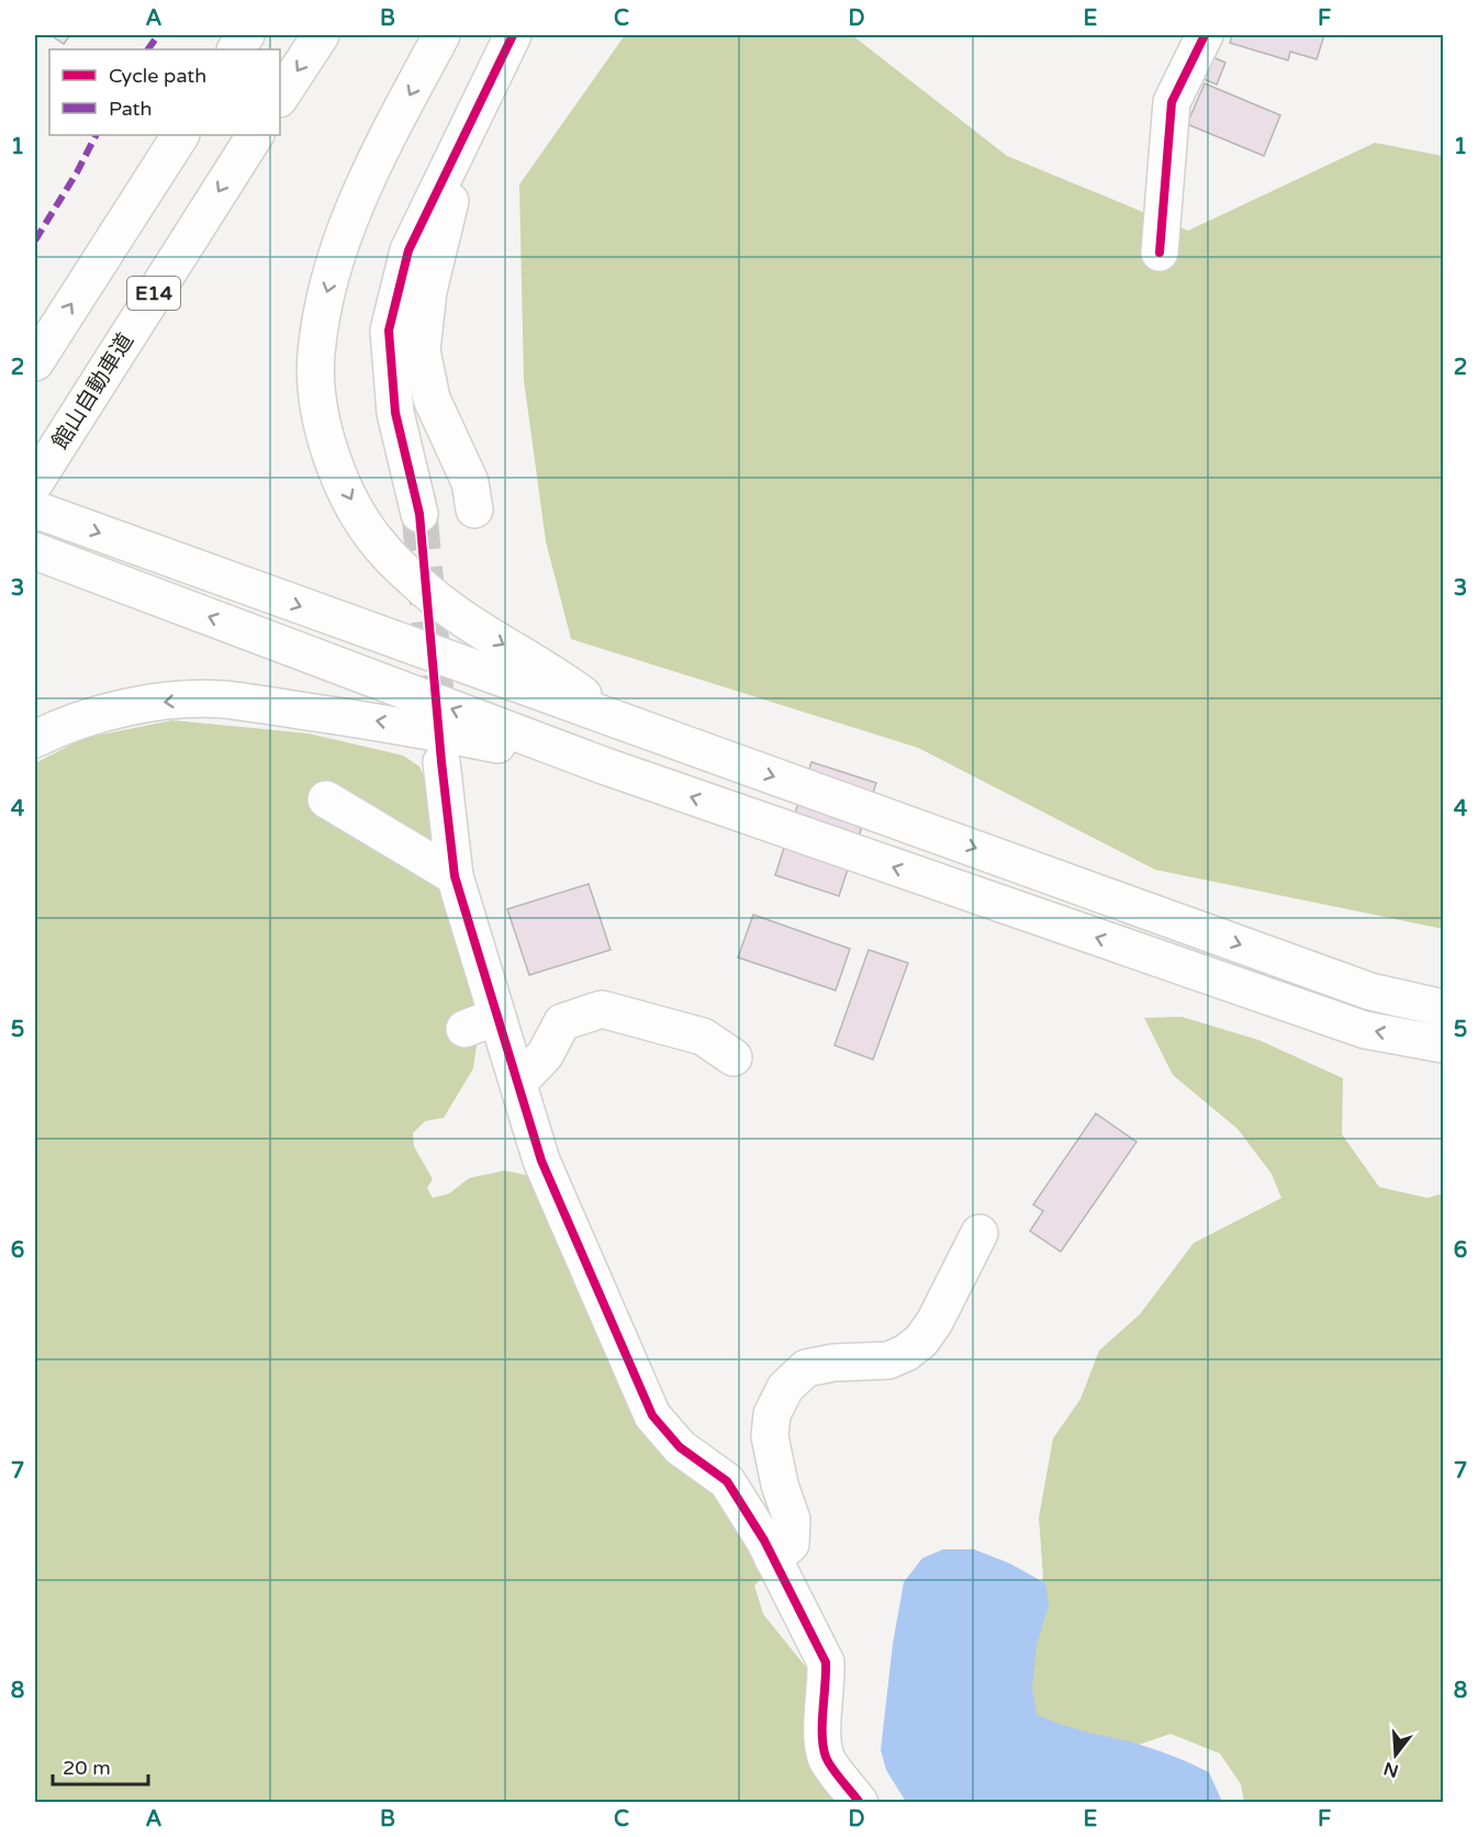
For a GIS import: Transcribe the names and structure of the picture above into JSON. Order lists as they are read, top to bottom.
{
  "streets": {
    "main road": ["E14", "館山自動車道"]
  },
  "legend": ["Cycle path", "Path"],
  "scale_bar": "20 m",
  "north": "bottom",
  "grid": {
    "columns": [
      "A",
      "B",
      "C",
      "D",
      "E",
      "F"
    ],
    "rows": [
      "1",
      "2",
      "3",
      "4",
      "5",
      "6",
      "7",
      "8"
    ]
  }
}
